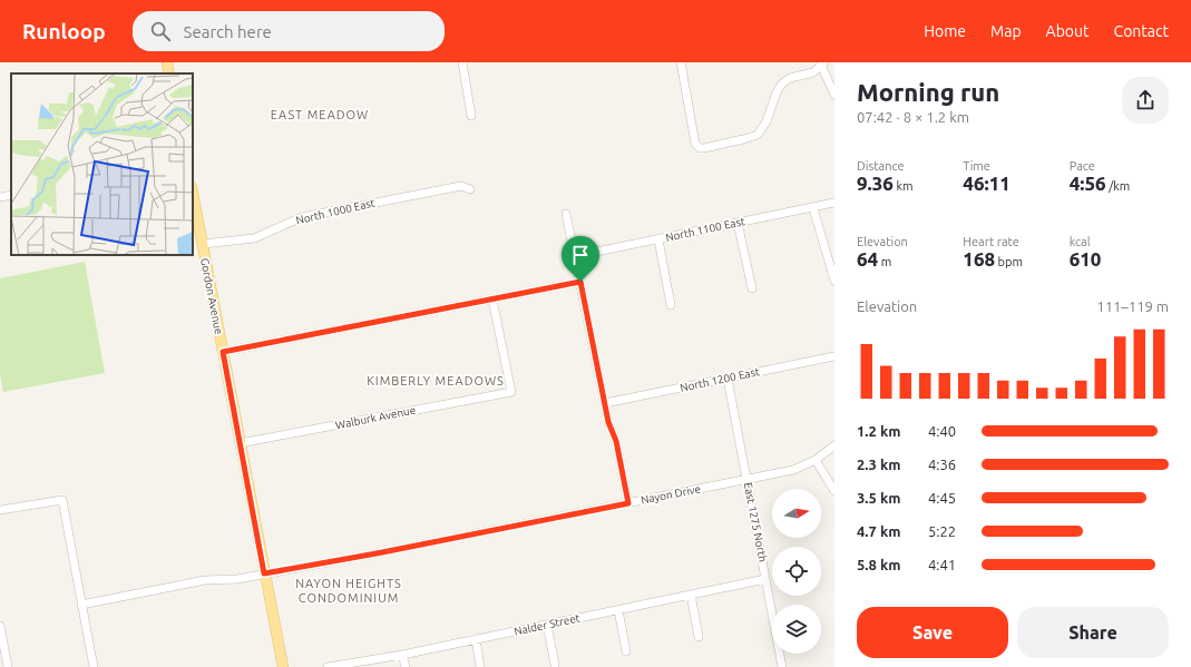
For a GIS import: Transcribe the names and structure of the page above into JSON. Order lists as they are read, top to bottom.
{
  "streets": {
    "main road": ["Gordon Avenue"],
    "street": [
      "North 1000 East",
      "North 1100 East",
      "North 1200 East",
      "Walburk Avenue",
      "Nayon Drive",
      "East 1275 North",
      "Nalder Street"
    ]
  },
  "crossings": [
    ["North 1000 East", "Gordon Avenue"],
    ["Gordon Avenue", "Walburk Avenue"],
    ["Gordon Avenue", "Nayon Drive"],
    ["North 1200 East", "East 1275 North"],
    ["Nayon Drive", "East 1275 North"],
    ["East 1275 North", "Nalder Street"]
  ],
  "districts": ["EAST MEADOW", "KIMBERLY MEADOWS", "NAYON HEIGHTS CONDOMINIUM"],
  "north": "right",
  "page": {
    "header": "Runloop",
    "search": "Search here",
    "nav": [
      "Home",
      "Map",
      "About",
      "Contact"
    ],
    "heading": ["Morning run", "07:42 · 8 × 1.2 km"],
    "stats": [
      ["Distance", "9.36 km"],
      ["Time", "46:11"],
      ["Pace", "4:56 /km"],
      ["Elevation", "64 m"],
      ["Heart rate", "168 bpm"],
      ["kcal", "610"]
    ],
    "chart": ["Elevation", "111–119 m"],
    "list": [
      {
        "name": "1.2 km",
        "note": "4:40"
      },
      {
        "name": "2.3 km",
        "note": "4:36"
      },
      {
        "name": "3.5 km",
        "note": "4:45"
      },
      {
        "name": "4.7 km",
        "note": "5:22"
      },
      {
        "name": "5.8 km",
        "note": "4:41"
      }
    ],
    "buttons": ["Save", "Share"]
  }
}
